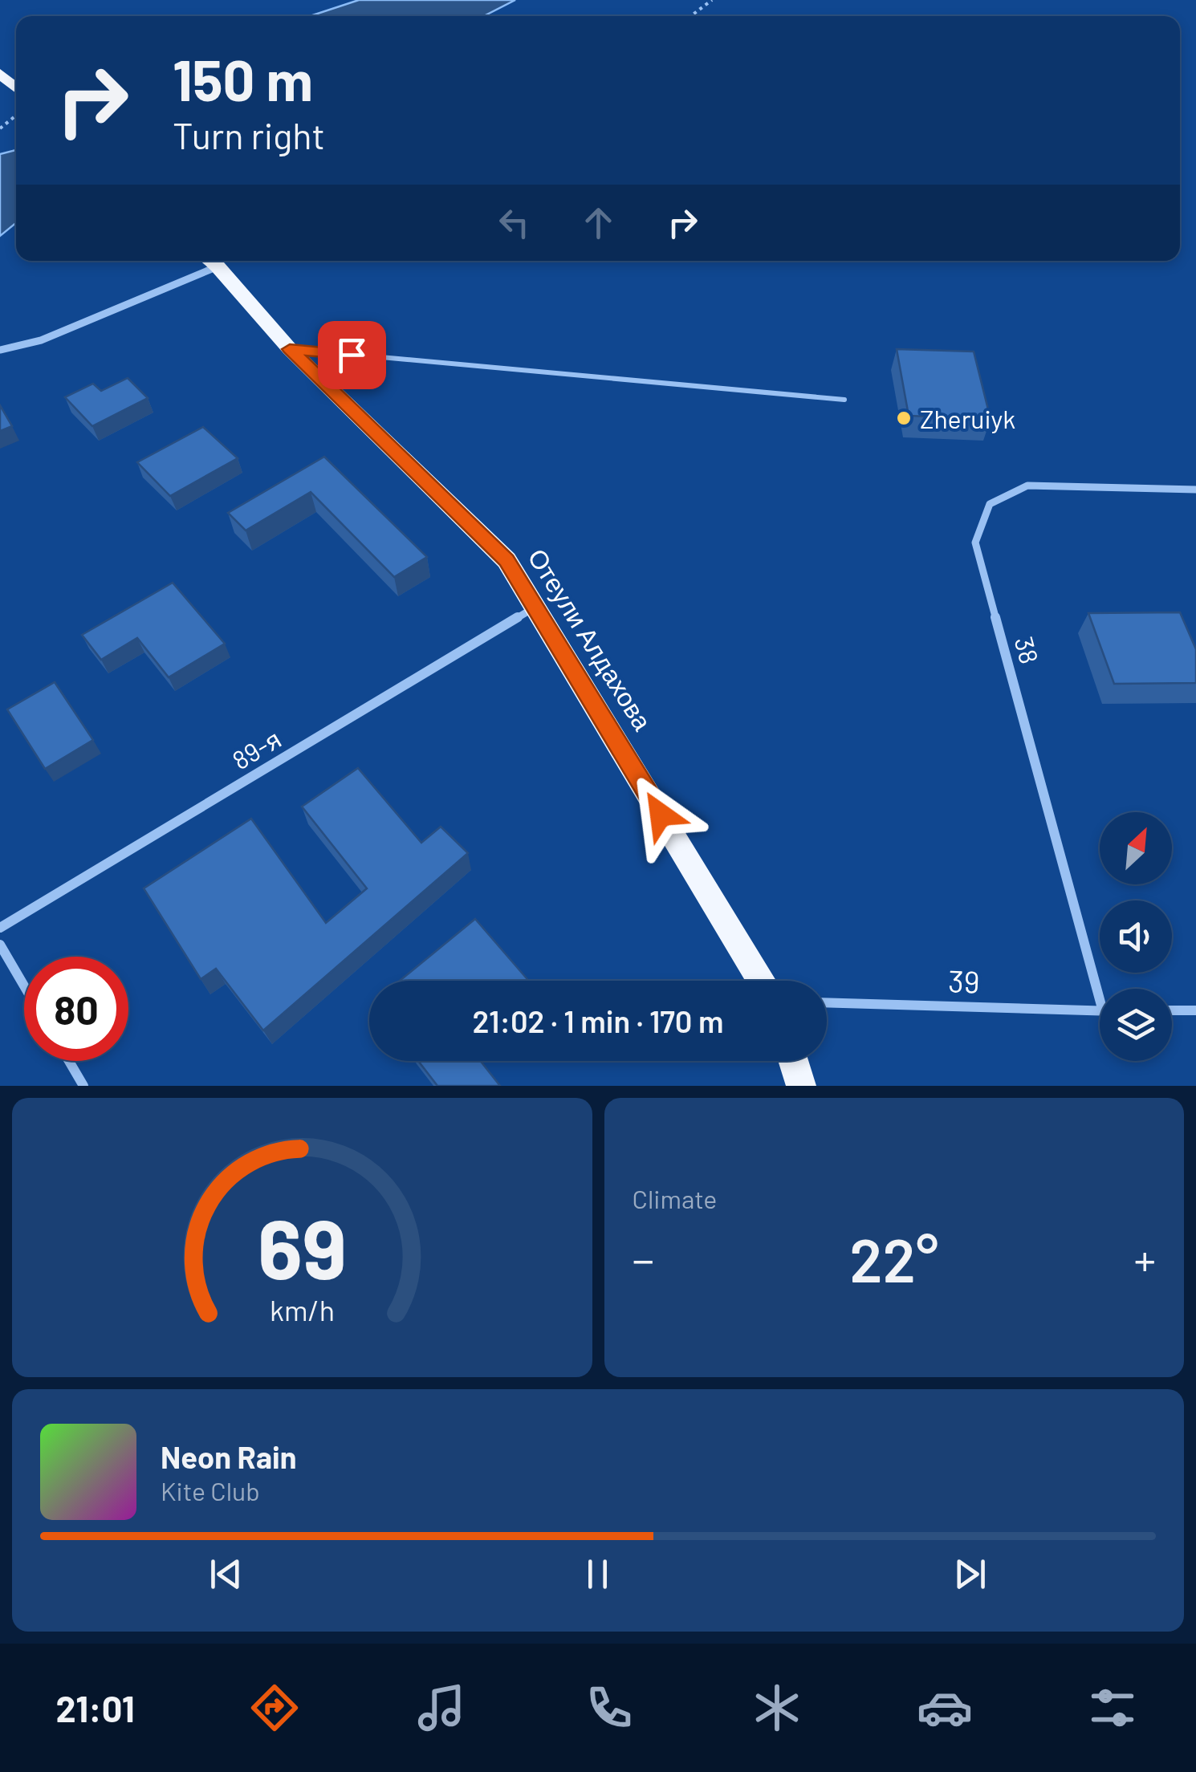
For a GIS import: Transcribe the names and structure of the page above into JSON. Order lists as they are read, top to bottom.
{
  "streets": {
    "highway": ["Отеули Алдахова"],
    "street": ["38", "89-я", "39"]
  },
  "crossings": [
    ["Отеули Алдахова", "89-я"]
  ],
  "places": ["Zheruiyk"],
  "north": "top right",
  "page": {
    "turn": ["150 m", "Turn right"],
    "limit": "80",
    "trip": "21:02 · 1 min · 170 m",
    "tile": "Climate",
    "heat": ["−", "22°", "+"],
    "song": ["Neon Rain", "Kite Club"],
    "tabs": "21:01",
    "gauge": ["69", "km/h"]
  }
}
